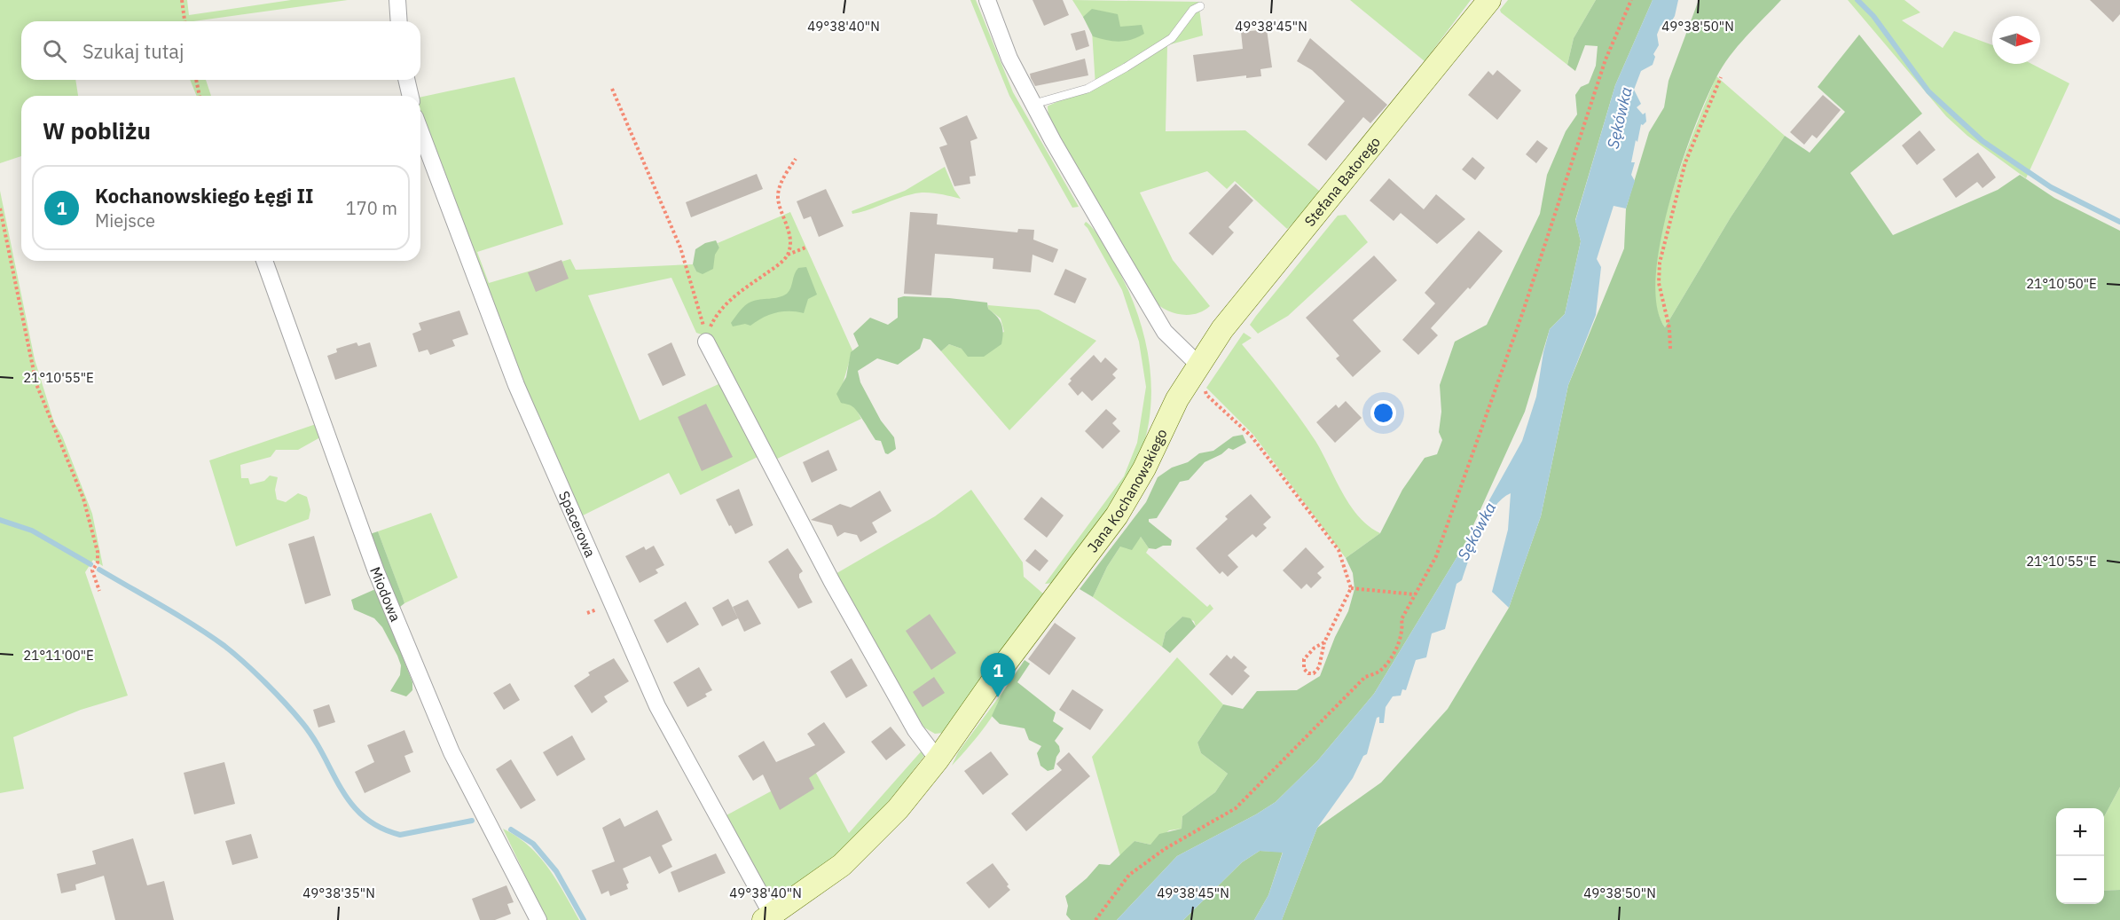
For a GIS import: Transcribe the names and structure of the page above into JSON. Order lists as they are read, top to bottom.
{
  "streets": {
    "street": [
      "Stefana Batorego",
      "Jana Kochanowskiego",
      "Spacerowa",
      "Miodowa"
    ]
  },
  "crossings": [
    ["Stefana Batorego", "Jana Kochanowskiego"],
    ["Jana Kochanowskiego", "Spacerowa"]
  ],
  "water": ["Sękówka"],
  "north": "right",
  "page": {
    "search": "Szukaj tutaj",
    "heading": "W pobliżu",
    "list": [
      {
        "mark": "1",
        "name": "Kochanowskiego Łęgi II",
        "note": "Miejsce",
        "value": "170 m"
      }
    ],
    "pins": "1",
    "map_buttons": ["+", "−"]
  },
  "coordinates": [
    "49°38'40\"N",
    "49°38'45\"N",
    "49°38'50\"N",
    "21°10'50\"E",
    "21°10'55\"E",
    "21°11'00\"E",
    "49°38'35\"N"
  ]
}
